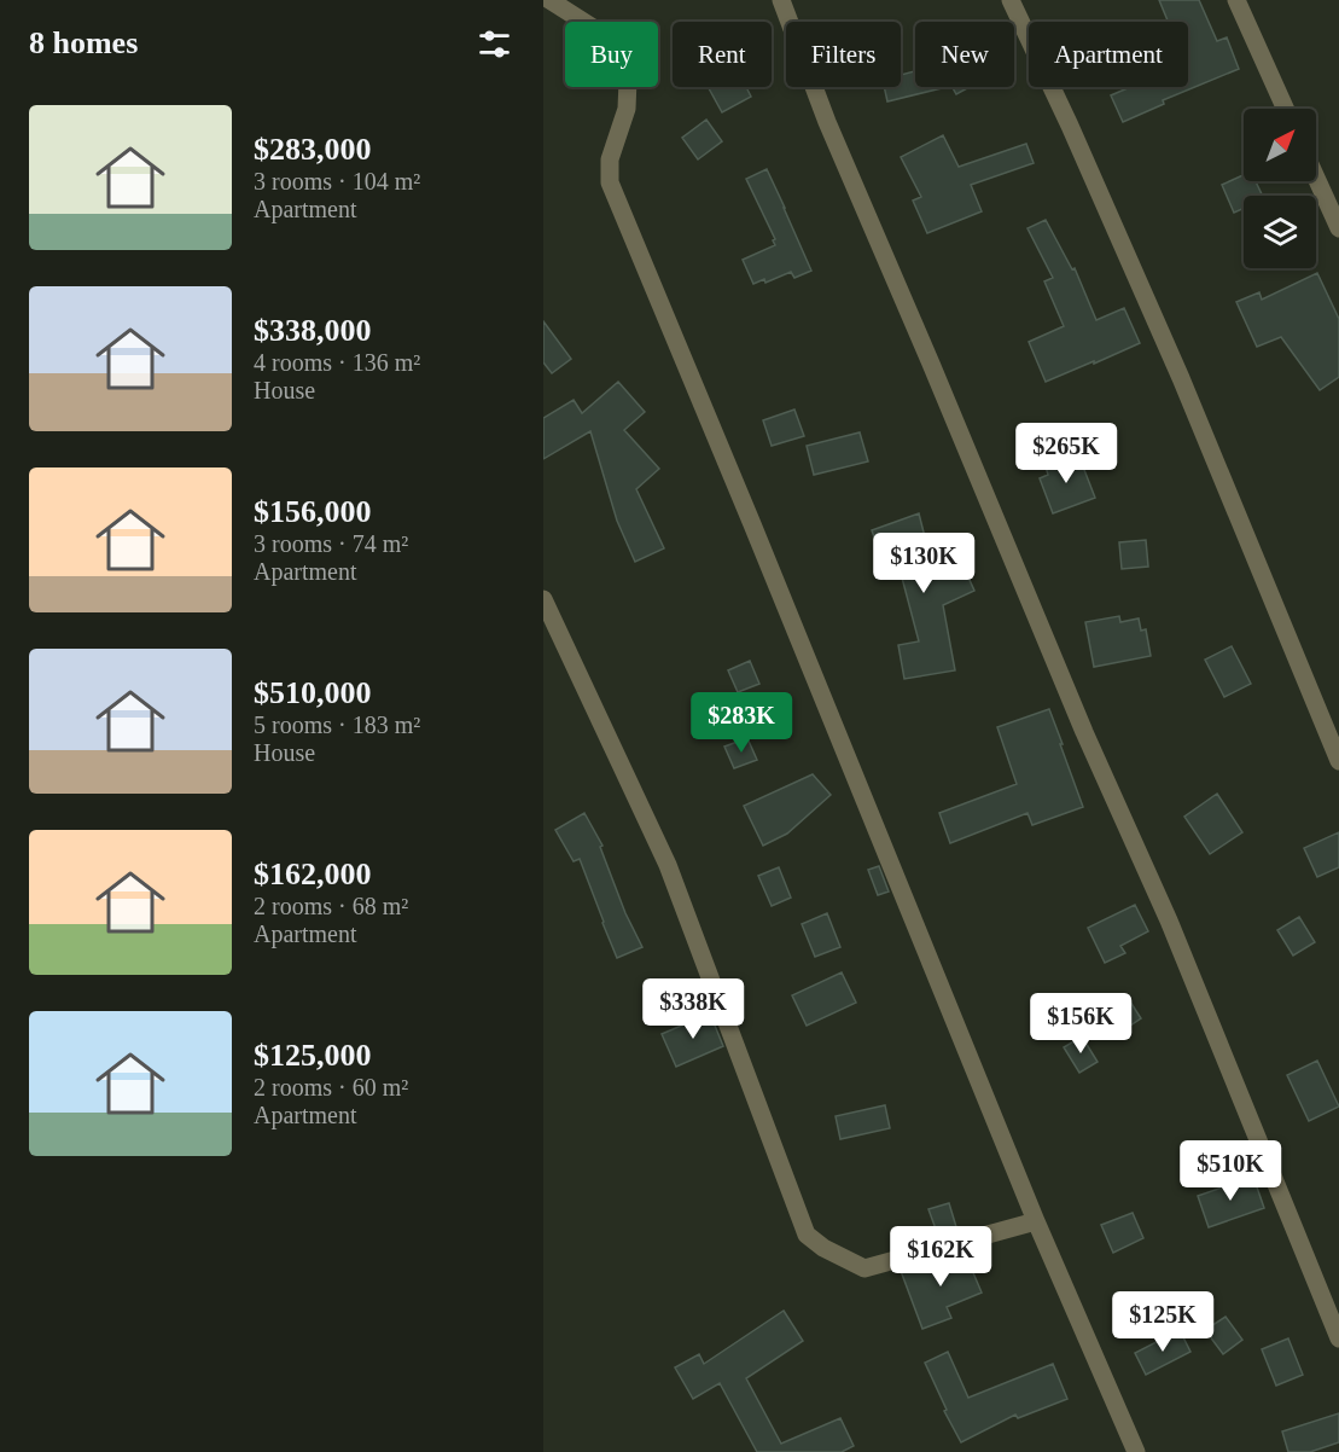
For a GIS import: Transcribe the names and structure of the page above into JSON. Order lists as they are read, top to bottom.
{
  "north": "top right",
  "page": {
    "heading": "8 homes",
    "chip": [
      "Buy",
      "Rent",
      "Filters",
      "New",
      "Apartment"
    ],
    "list": [
      {
        "name": "$283,000",
        "note": "3 rooms · 104 m² · Apartment"
      },
      {
        "name": "$338,000",
        "note": "4 rooms · 136 m² · House"
      },
      {
        "name": "$156,000",
        "note": "3 rooms · 74 m² · Apartment"
      },
      {
        "name": "$510,000",
        "note": "5 rooms · 183 m² · House"
      },
      {
        "name": "$162,000",
        "note": "2 rooms · 68 m² · Apartment"
      },
      {
        "name": "$125,000",
        "note": "2 rooms · 60 m² · Apartment"
      }
    ],
    "price": [
      "$265K",
      "$130K",
      "$283K",
      "$338K",
      "$156K",
      "$510K",
      "$162K",
      "$125K"
    ]
  }
}
